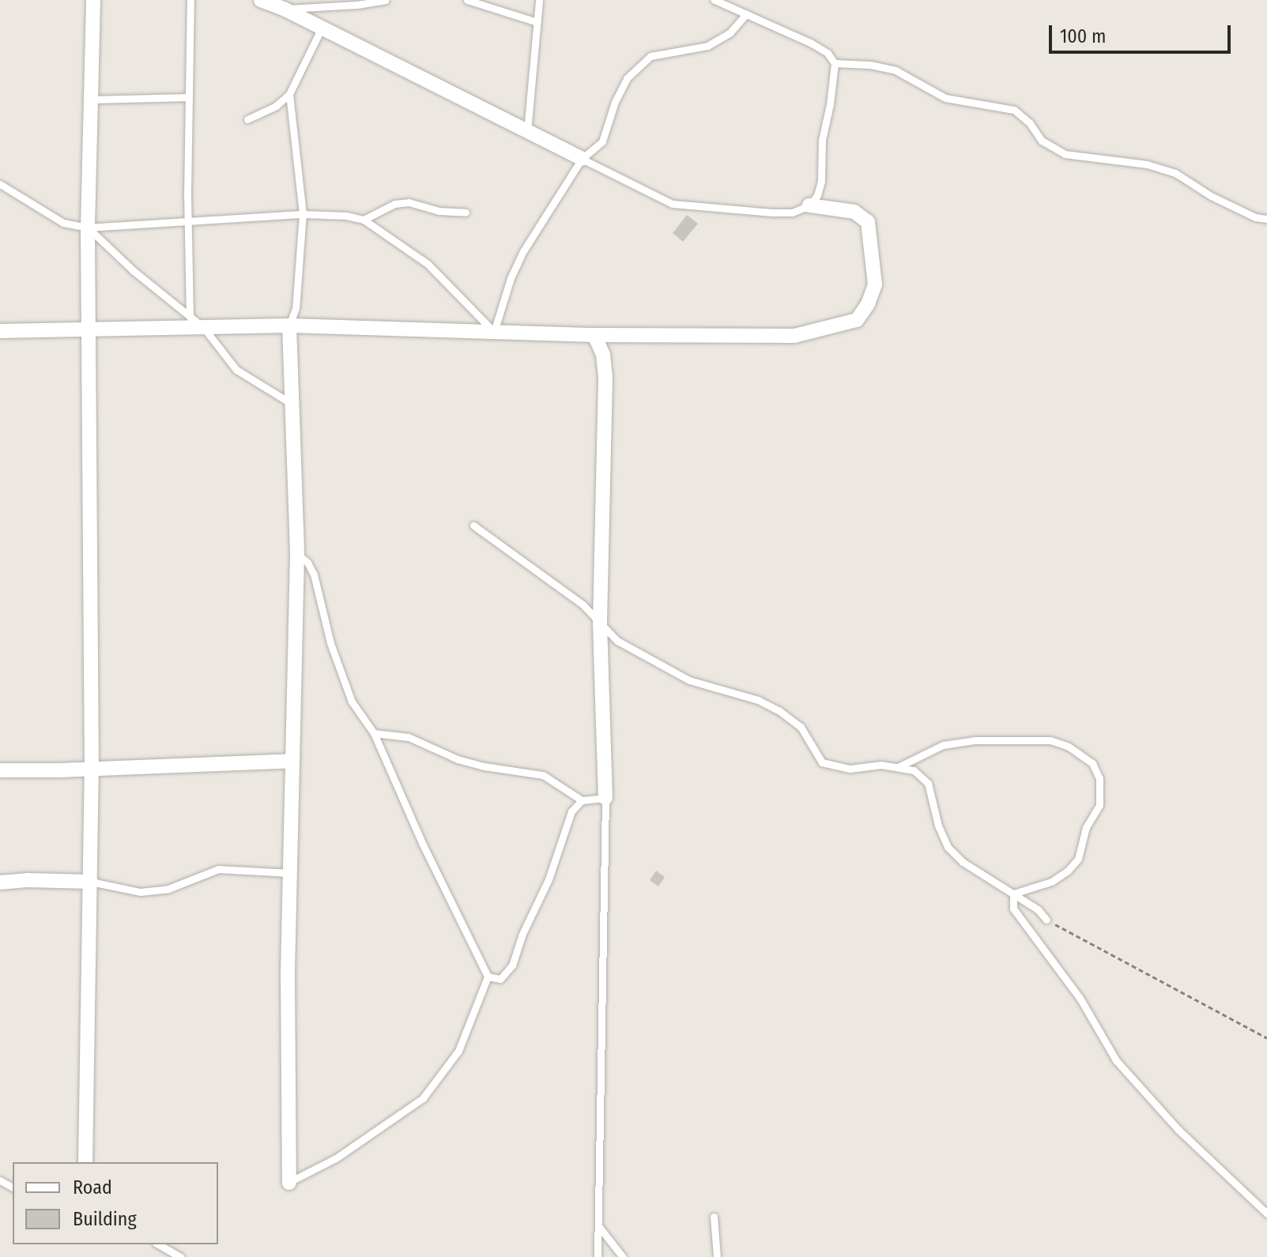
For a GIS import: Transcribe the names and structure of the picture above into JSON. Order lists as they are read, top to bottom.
{
  "legend": ["Road", "Building"],
  "scale_bar": "100 m"
}
